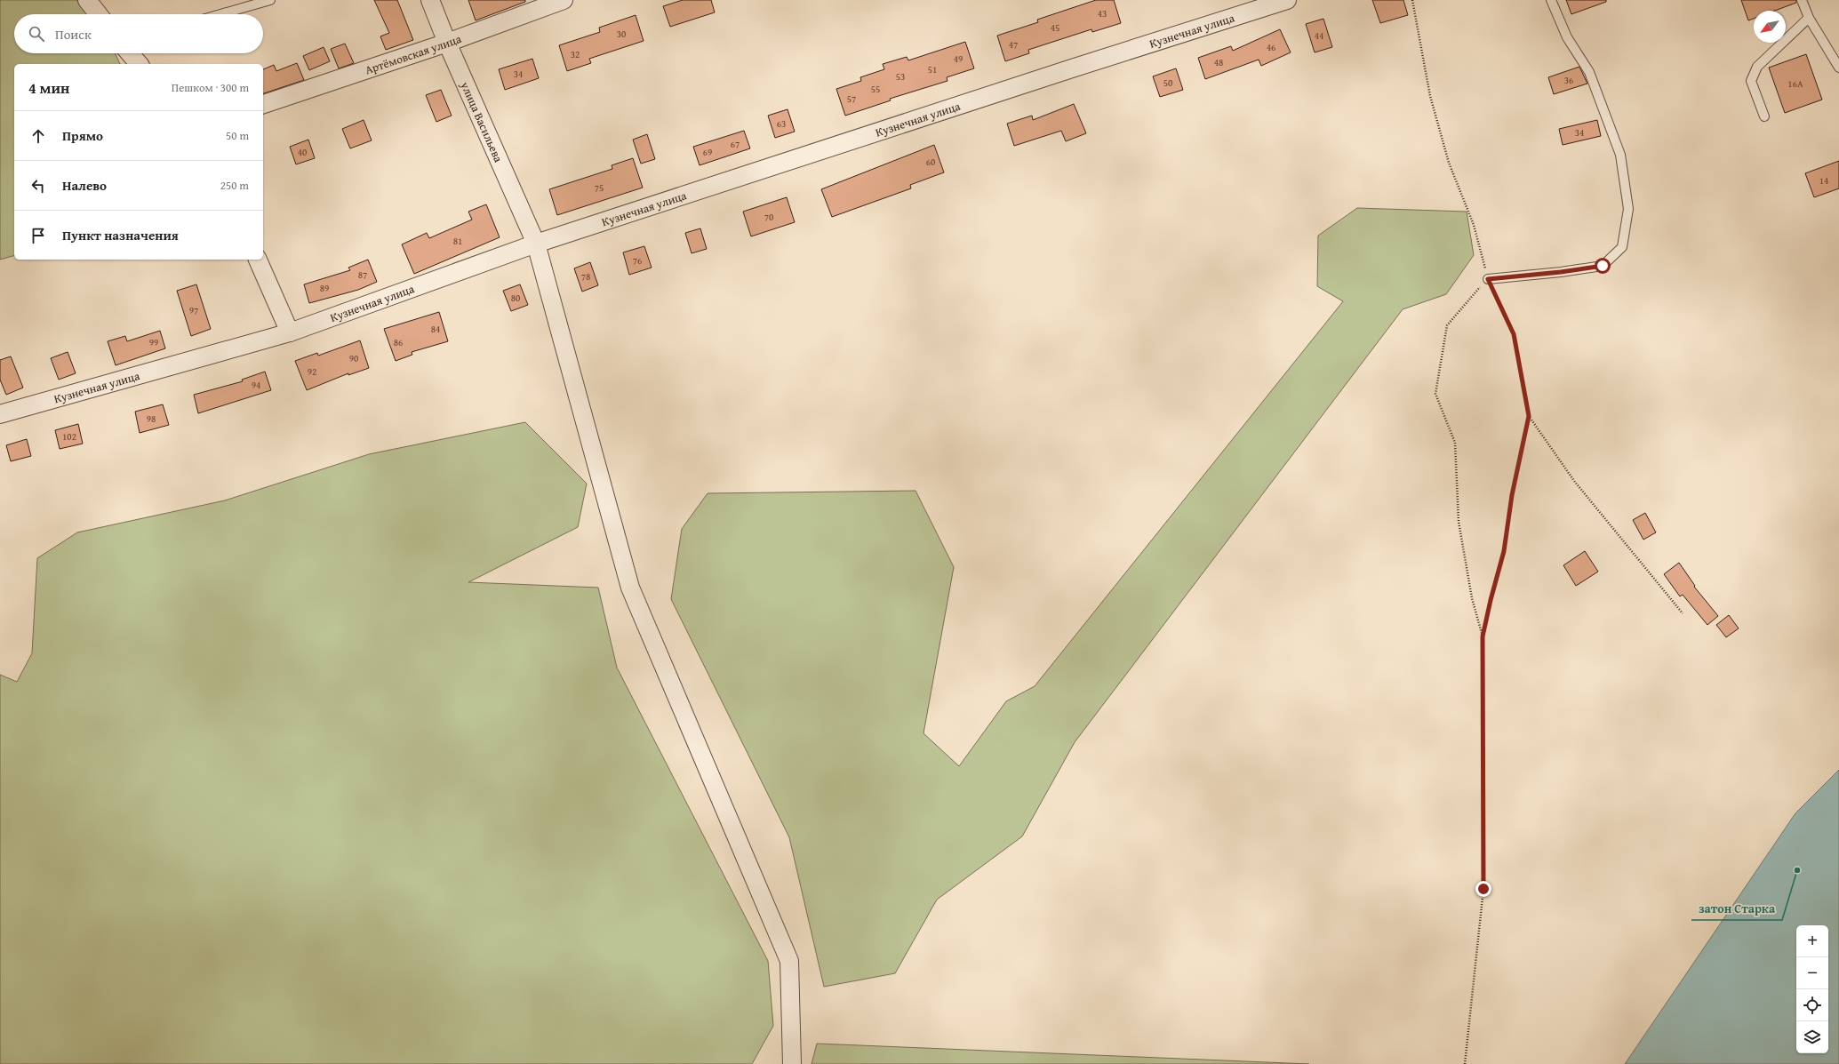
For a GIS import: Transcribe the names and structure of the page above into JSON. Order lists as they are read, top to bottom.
{
  "streets": {
    "street": ["Кузнечная улица", "Артёмовская улица", "улица Васильева"]
  },
  "crossings": [
    ["Кузнечная улица", "улица Васильева"],
    ["Артёмовская улица", "улица Васильева"]
  ],
  "places": ["затон Старка"],
  "house_numbers": [
    "43",
    "45",
    "30",
    "44",
    "47",
    "46",
    "32",
    "49",
    "48",
    "51",
    "34",
    "53",
    "36",
    "50",
    "16А",
    "55",
    "57",
    "63",
    "34",
    "67",
    "40",
    "69",
    "60",
    "14",
    "75",
    "70",
    "81",
    "76",
    "87",
    "78",
    "89",
    "80",
    "97",
    "84",
    "99",
    "86",
    "90",
    "92",
    "94",
    "98",
    "102"
  ],
  "north": "bottom left",
  "page": {
    "search": "Поиск",
    "heading": ["4 мин", "Пешком · 300 m"],
    "list": [
      ["Прямо", "50 m"],
      ["Налево", "250 m"],
      "Пункт назначения"
    ],
    "map_buttons": ["+", "−"]
  }
}
